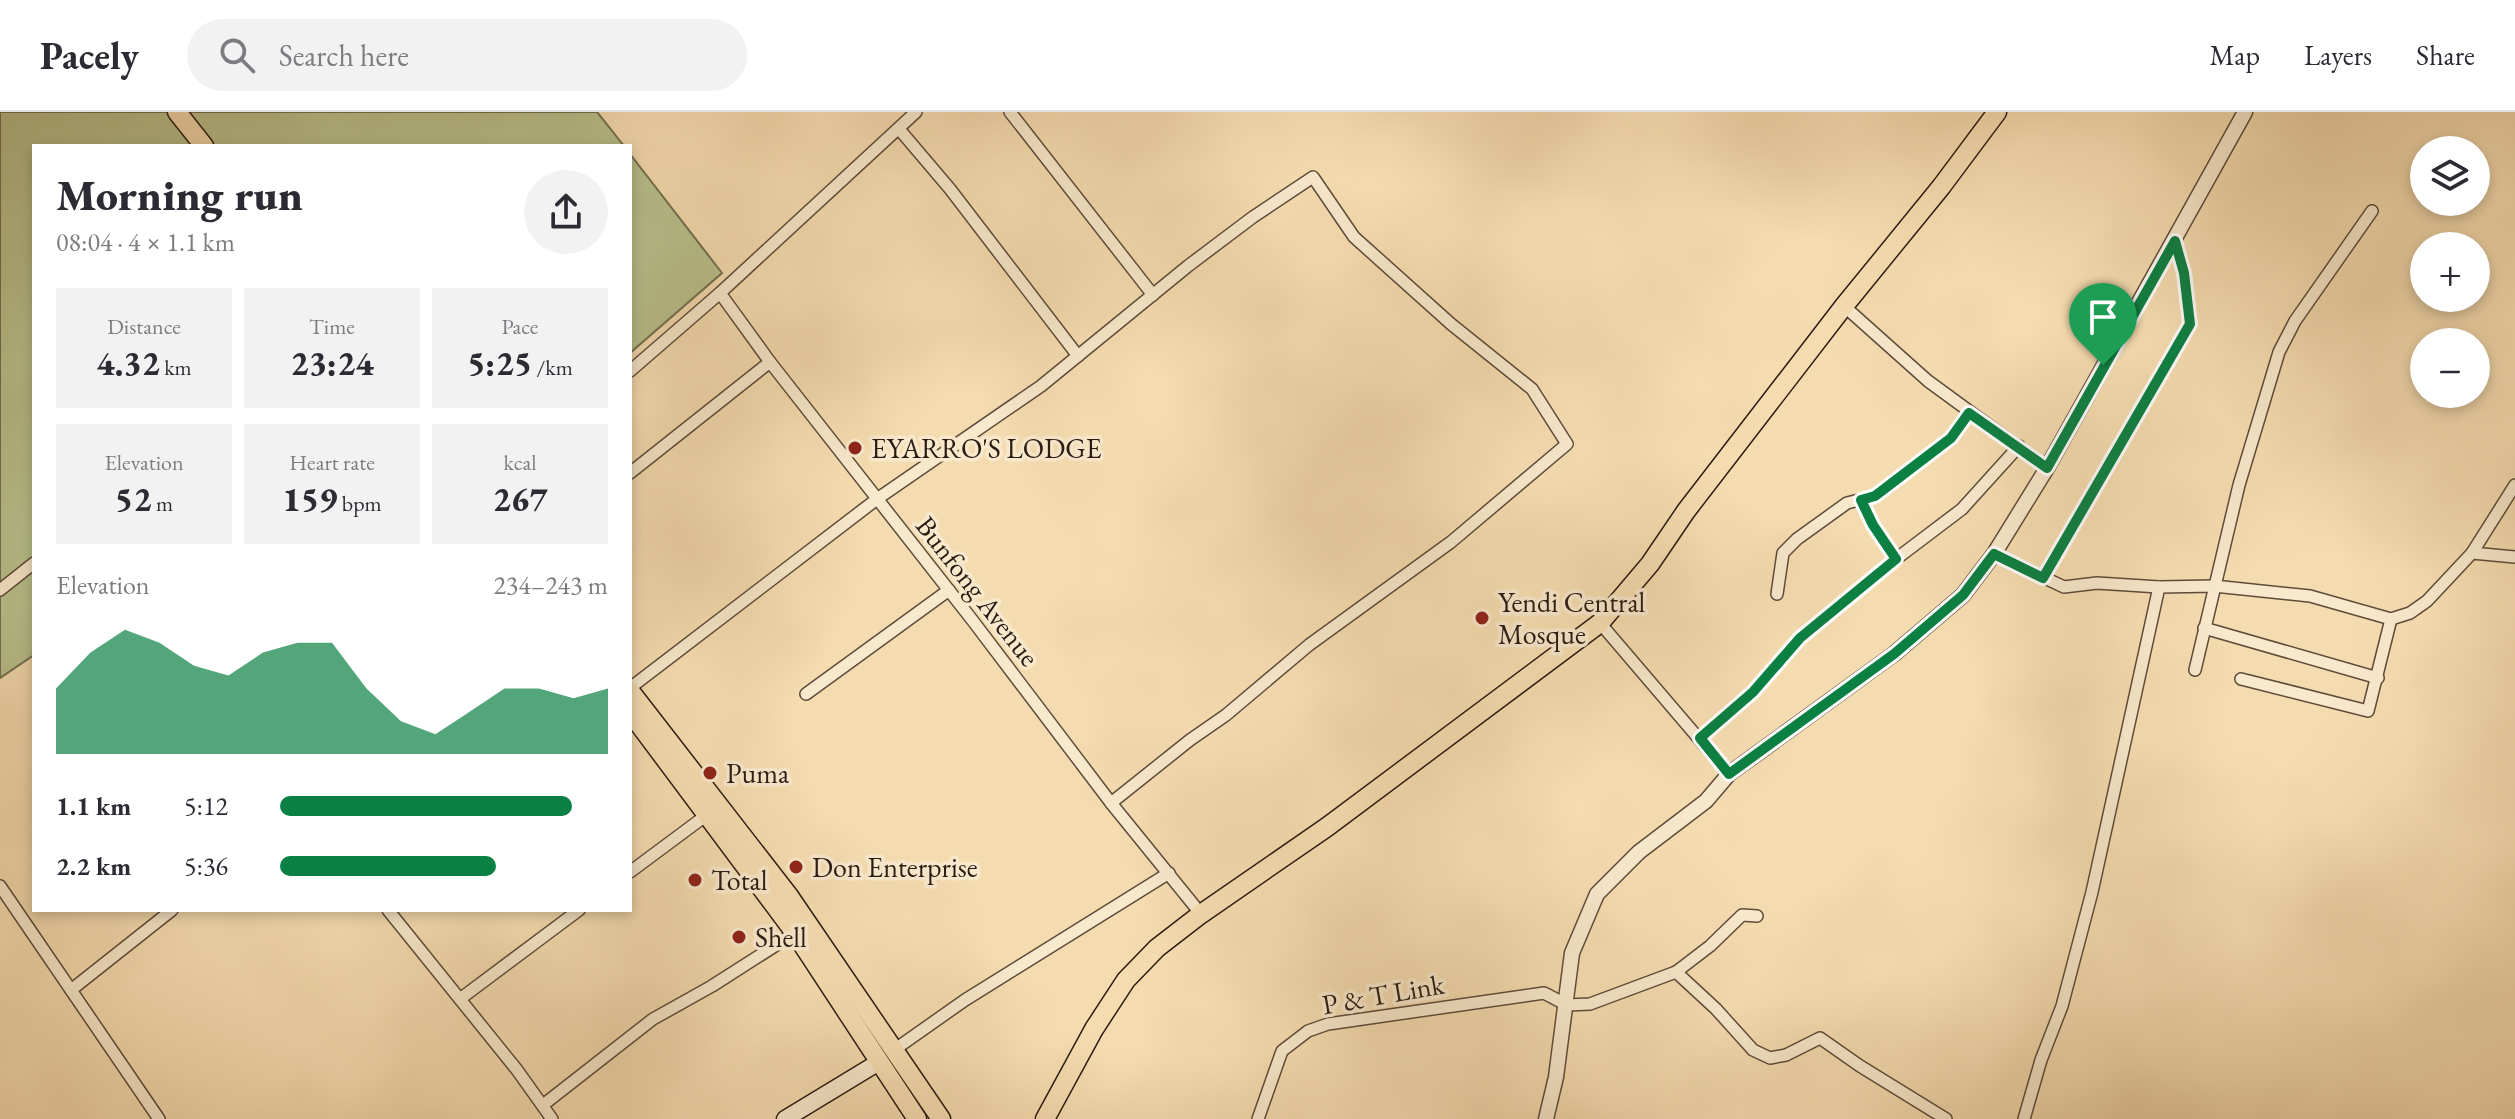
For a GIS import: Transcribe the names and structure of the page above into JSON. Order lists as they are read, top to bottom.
{
  "streets": {
    "street": ["Bunfong Avenue", "P & T Link"]
  },
  "places": [
    "EYARRO'S LODGE",
    "Yendi Central Mosque",
    "Puma",
    "Don Enterprise",
    "Total",
    "Shell"
  ],
  "page": {
    "header": "Pacely",
    "search": "Search here",
    "nav": ["Map", "Layers", "Share"],
    "map_buttons": ["+", "−"],
    "heading": ["Morning run", "08:04 · 4 × 1.1 km"],
    "stats": [
      ["Distance", "4.32 km"],
      ["Time", "23:24"],
      ["Pace", "5:25 /km"],
      ["Elevation", "52 m"],
      ["Heart rate", "159 bpm"],
      ["kcal", "267"]
    ],
    "chart": ["Elevation", "234–243 m"],
    "list": [
      {
        "name": "1.1 km",
        "note": "5:12"
      },
      {
        "name": "2.2 km",
        "note": "5:36"
      }
    ]
  }
}
